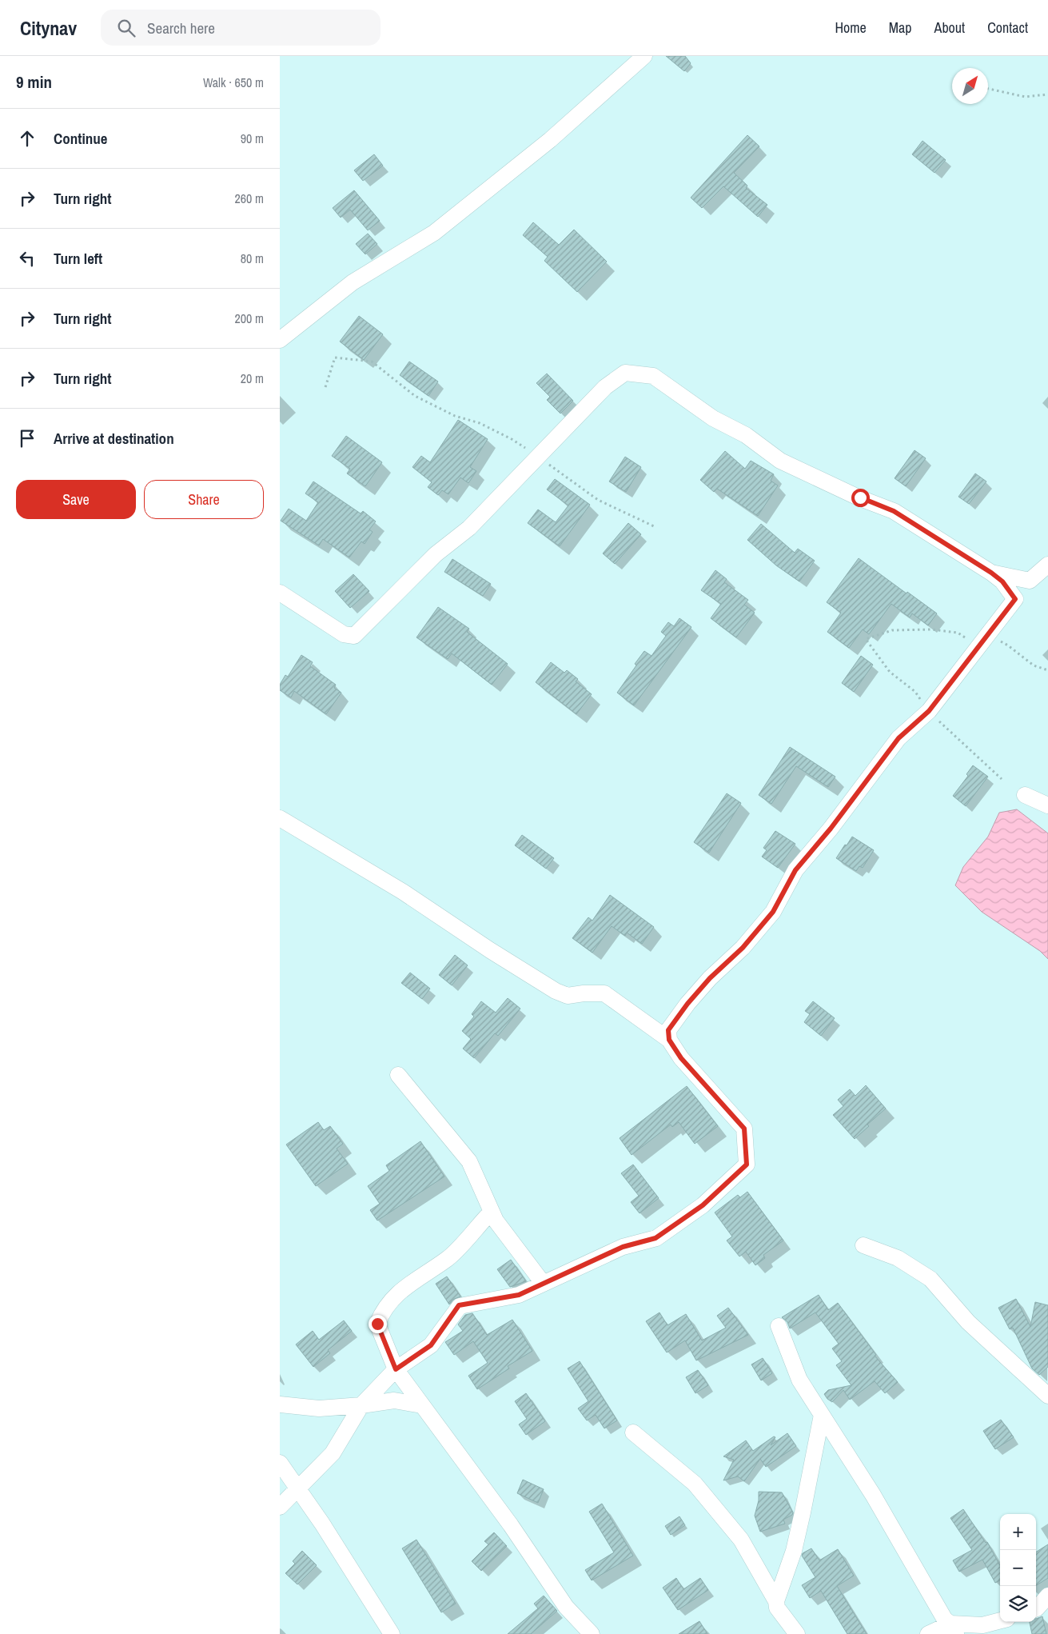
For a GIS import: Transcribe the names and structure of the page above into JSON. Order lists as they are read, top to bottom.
{
  "north": "top right",
  "page": {
    "header": "Citynav",
    "search": "Search here",
    "nav": [
      "Home",
      "Map",
      "About",
      "Contact"
    ],
    "heading": ["9 min", "Walk · 650 m"],
    "list": [
      ["Continue", "90 m"],
      ["Turn right", "260 m"],
      ["Turn left", "80 m"],
      ["Turn right", "200 m"],
      ["Turn right", "20 m"],
      "Arrive at destination"
    ],
    "buttons": ["Save", "Share"],
    "map_buttons": ["+", "−"]
  }
}
